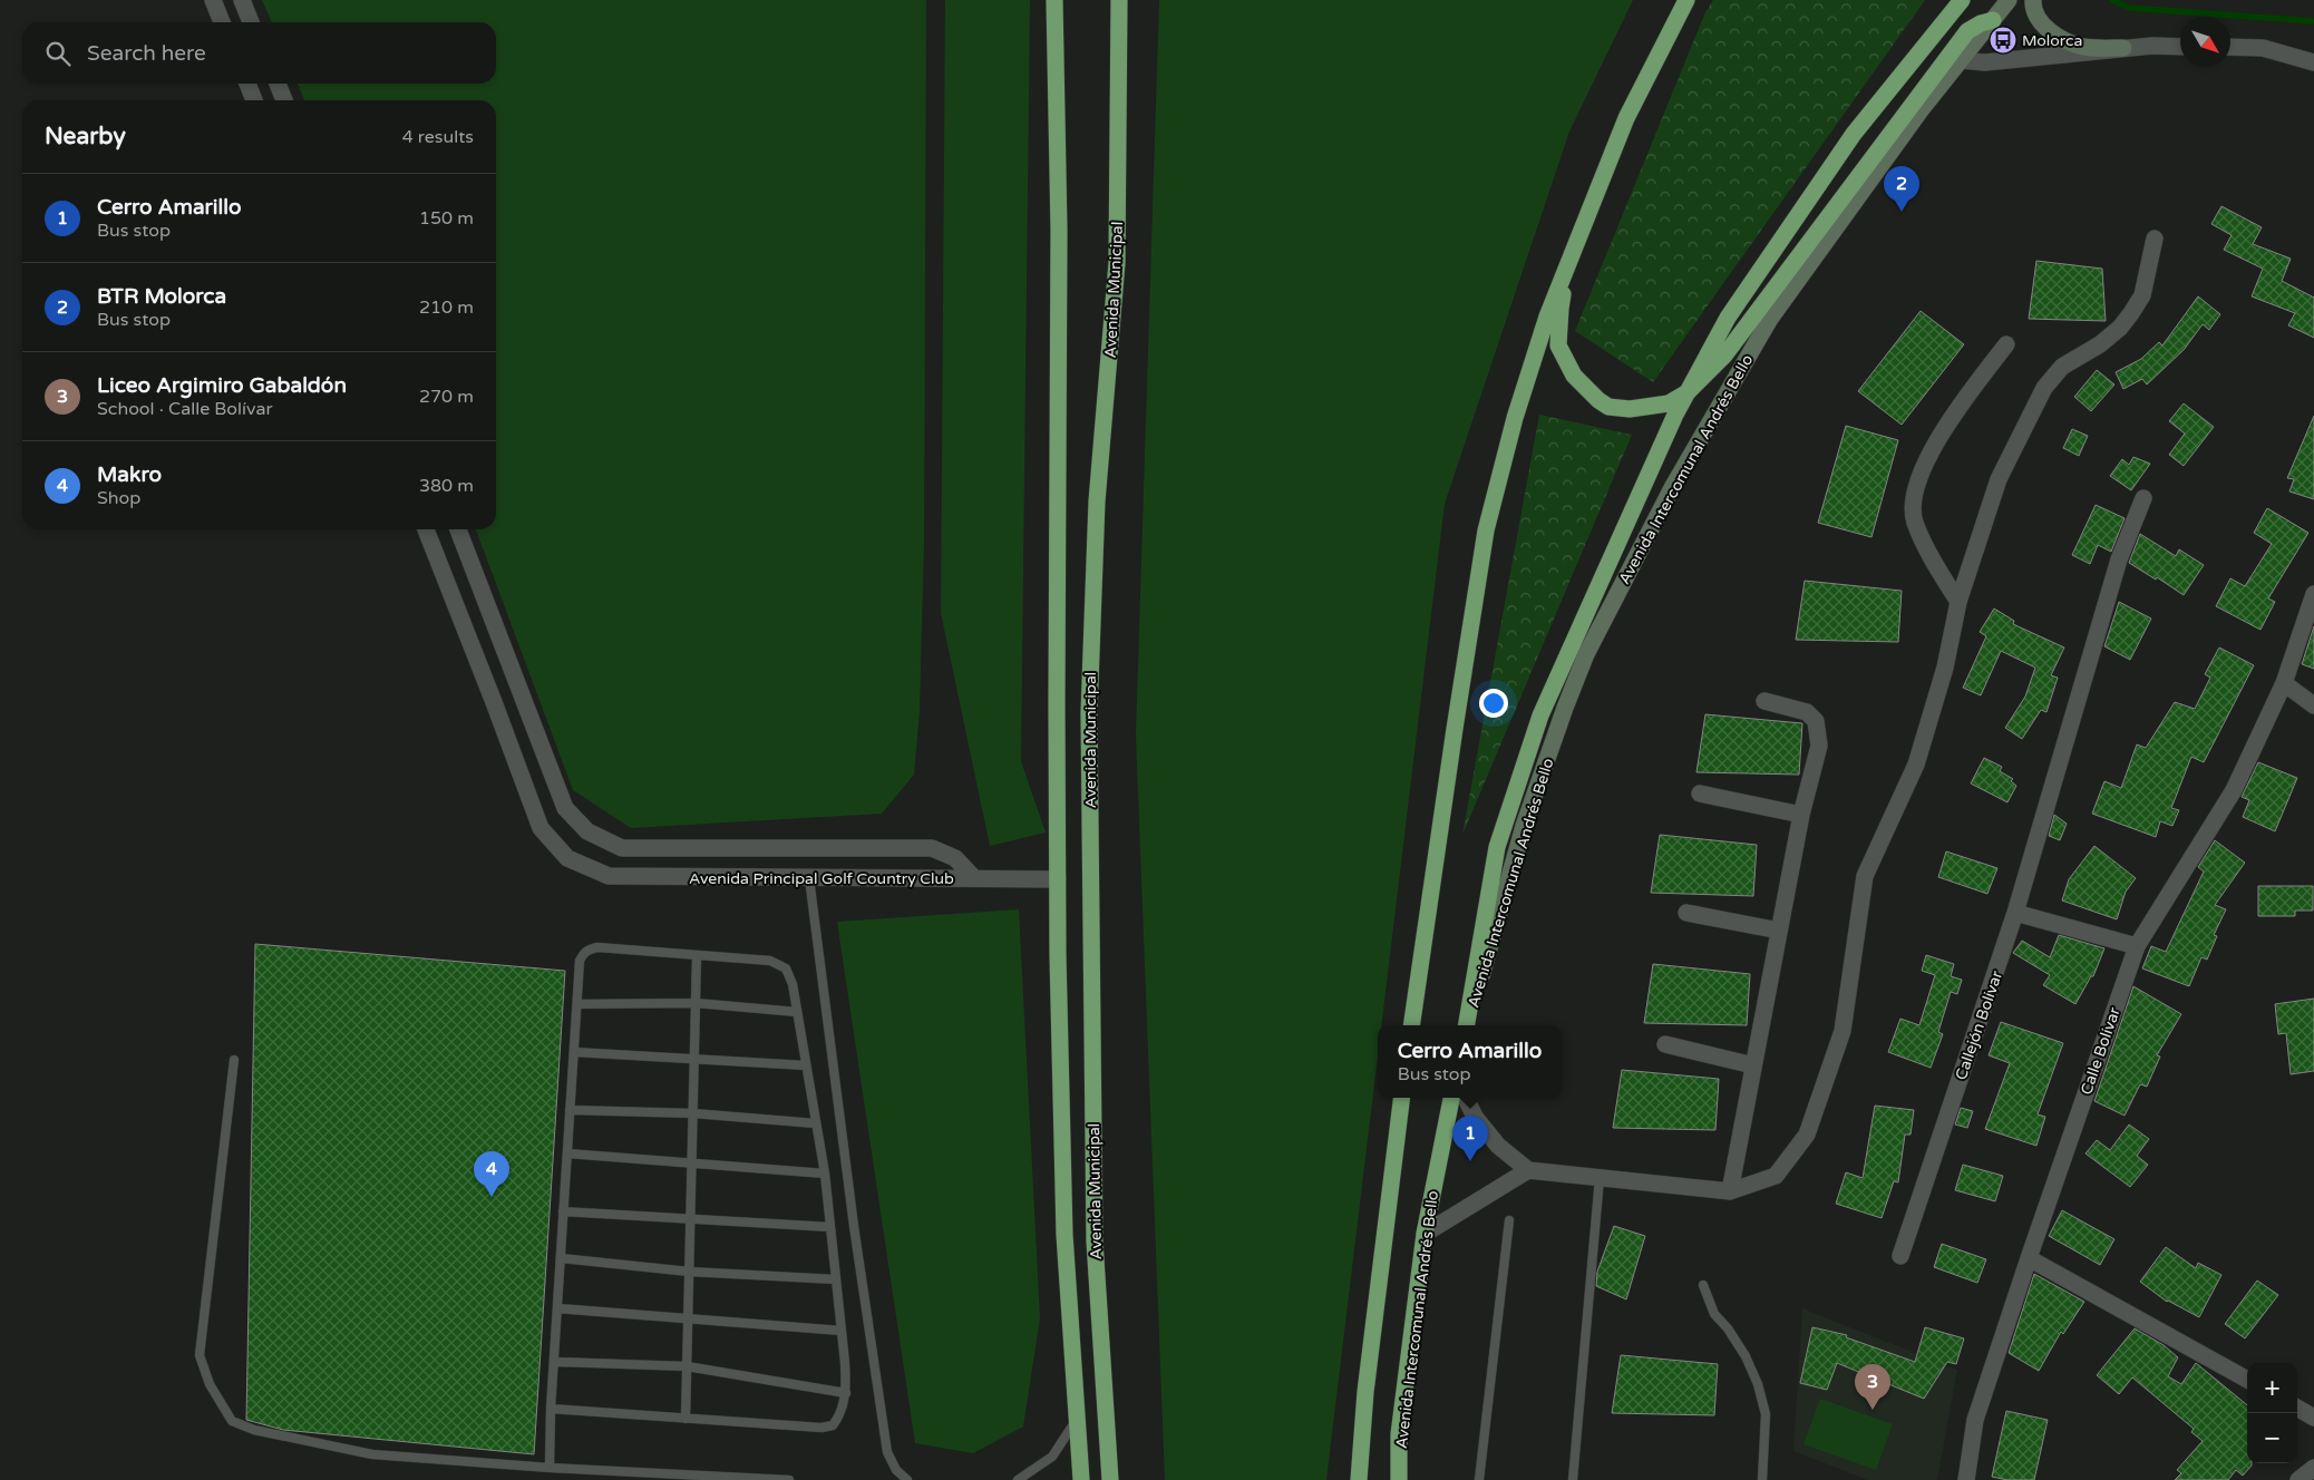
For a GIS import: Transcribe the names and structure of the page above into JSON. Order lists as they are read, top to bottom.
{
  "streets": {
    "highway": ["Avenida Municipal", "Avenida Intercomunal Andrés Bello"],
    "street": ["Avenida Principal Golf Country Club", "Callejón Bolívar", "Calle Bolívar"]
  },
  "places": {
    "bus stop": ["Molorca"]
  },
  "north": "bottom right",
  "page": {
    "search": "Search here",
    "heading": ["Nearby", "4 results"],
    "pins": [
      "2",
      "1",
      "4",
      "3"
    ],
    "list": [
      {
        "mark": "1",
        "name": "Cerro Amarillo",
        "note": "Bus stop",
        "value": "150 m"
      },
      {
        "mark": "2",
        "name": "BTR Molorca",
        "note": "Bus stop",
        "value": "210 m"
      },
      {
        "mark": "3",
        "name": "Liceo Argimiro Gabaldón",
        "note": "School · Calle Bolívar",
        "value": "270 m"
      },
      {
        "mark": "4",
        "name": "Makro",
        "note": "Shop",
        "value": "380 m"
      }
    ],
    "popup": ["Cerro Amarillo", "Bus stop"],
    "map_buttons": ["+", "−"]
  }
}
